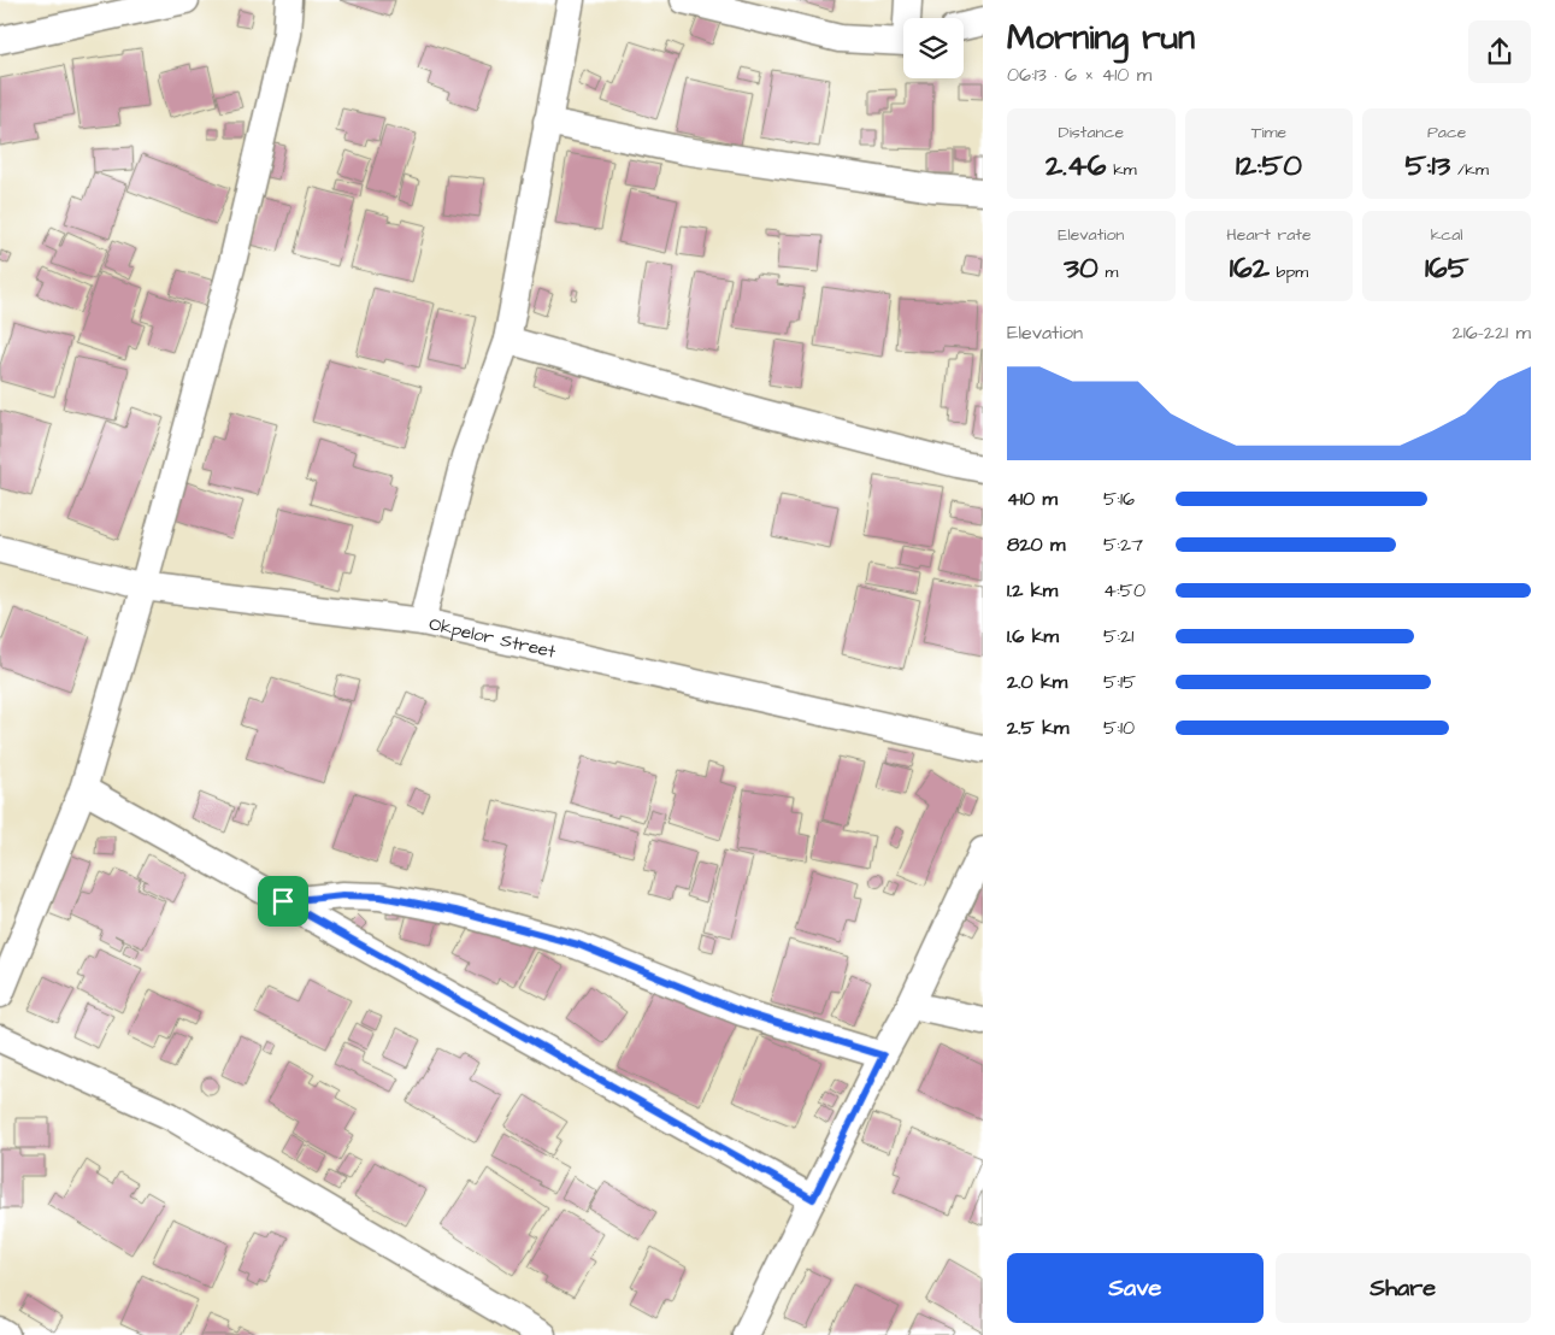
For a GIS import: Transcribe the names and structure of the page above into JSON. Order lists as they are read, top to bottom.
{
  "streets": {
    "street": ["Okpelor Street"]
  },
  "page": {
    "heading": ["Morning run", "06:13 · 6 × 410 m"],
    "stats": [
      ["Distance", "2.46 km"],
      ["Time", "12:50"],
      ["Pace", "5:13 /km"],
      ["Elevation", "30 m"],
      ["Heart rate", "162 bpm"],
      ["kcal", "165"]
    ],
    "chart": ["Elevation", "216–221 m"],
    "list": [
      {
        "name": "410 m",
        "note": "5:16"
      },
      {
        "name": "820 m",
        "note": "5:27"
      },
      {
        "name": "1.2 km",
        "note": "4:50"
      },
      {
        "name": "1.6 km",
        "note": "5:21"
      },
      {
        "name": "2.0 km",
        "note": "5:15"
      },
      {
        "name": "2.5 km",
        "note": "5:10"
      }
    ],
    "buttons": ["Save", "Share"]
  }
}
